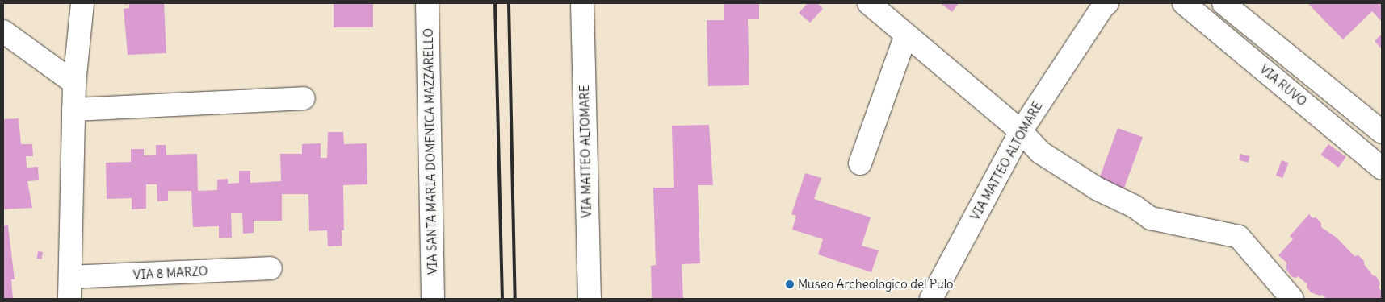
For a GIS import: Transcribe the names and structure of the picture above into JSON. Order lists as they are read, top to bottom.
{
  "streets": {
    "street": [
      "VIA RUVO",
      "VIA SANTA MARIA DOMENICA MAZZARELLO",
      "VIA MATTEO ALTOMARE",
      "VIA 8 MARZO"
    ]
  },
  "places": ["Museo Archeologico del Pulo"]
}
